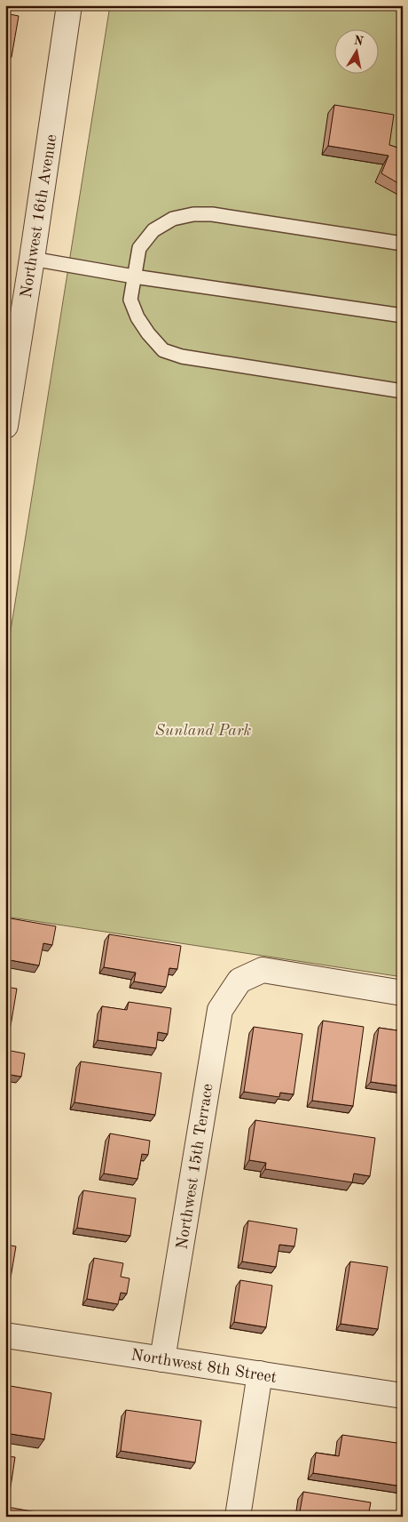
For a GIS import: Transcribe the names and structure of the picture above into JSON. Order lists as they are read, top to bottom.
{
  "streets": {
    "street": ["Northwest 16th Avenue", "Northwest 15th Terrace", "Northwest 8th Street"]
  },
  "crossings": [
    ["Northwest 15th Terrace", "Northwest 8th Street"]
  ],
  "parks": ["Sunland Park"],
  "north": "top"
}
